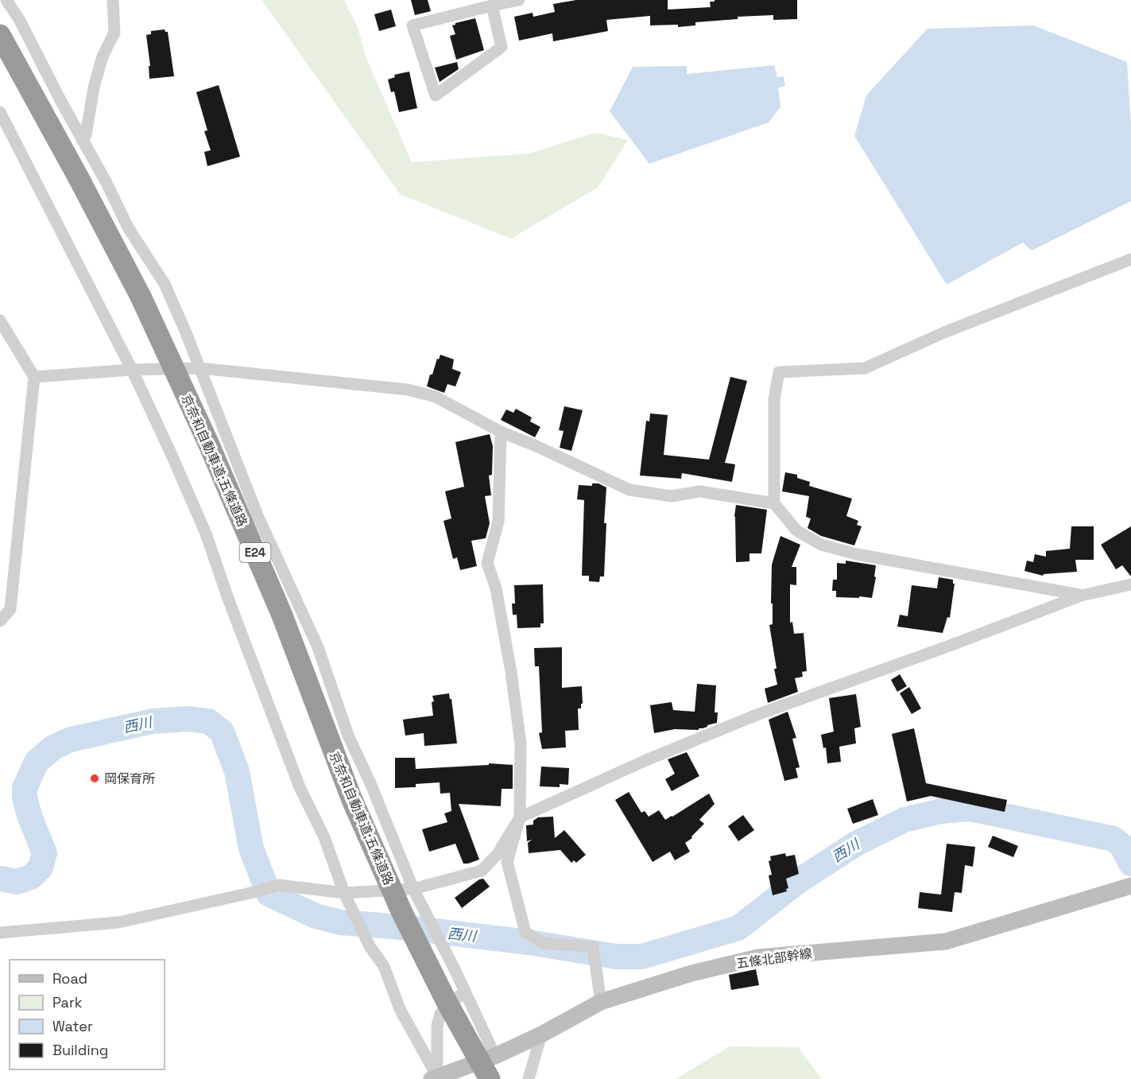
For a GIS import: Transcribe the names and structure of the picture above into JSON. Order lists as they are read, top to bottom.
{
  "streets": {
    "highway": ["京奈和自動車道;五條道路", "E24"],
    "street": ["五條北部幹線"]
  },
  "water": ["西川"],
  "places": ["岡保育所"],
  "legend": [
    "Road",
    "Park",
    "Water",
    "Building"
  ]
}
